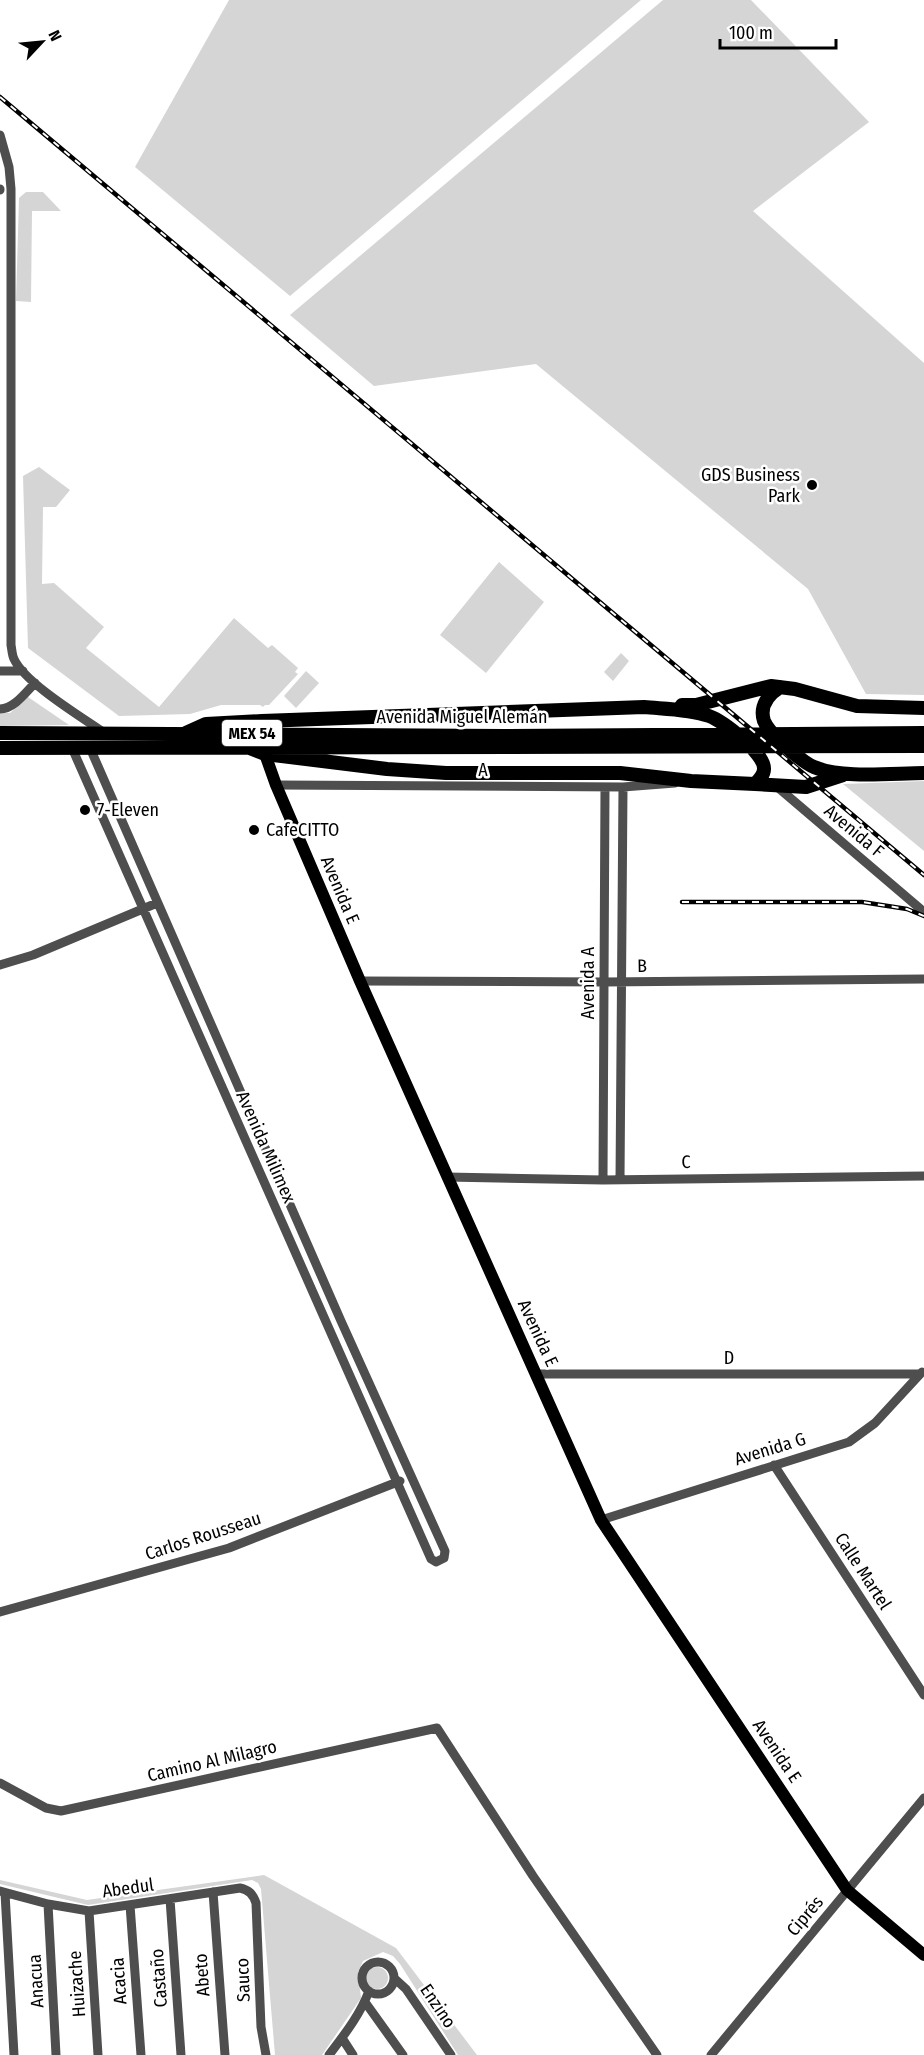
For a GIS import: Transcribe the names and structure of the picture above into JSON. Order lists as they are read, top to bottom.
{
  "streets": {
    "highway": ["Avenida Miguel Alemán", "MEX 54"],
    "main road": ["Avenida E"],
    "street": [
      "A",
      "Avenida F",
      "B",
      "Avenida A",
      "Avenida Milimex",
      "C",
      "D",
      "Avenida G",
      "Carlos Rousseau",
      "Calle Martel",
      "Camino Al Milagro",
      "Abedul",
      "Ciprés",
      "Abeto",
      "Castaño",
      "Sauco",
      "Anacua",
      "Acacia",
      "Huizache",
      "Enzino"
    ]
  },
  "crossings": [
    ["Avenida Miguel Alemán", "Avenida Milimex"],
    ["A", "Avenida E"],
    ["A", "Avenida A"],
    ["Avenida E", "B"],
    ["Avenida E", "C"],
    ["Avenida E", "D"],
    ["Avenida E", "Avenida G"],
    ["Avenida E", "Ciprés"],
    ["B", "Avenida A"],
    ["Avenida A", "C"],
    ["Avenida Milimex", "Carlos Rousseau"],
    ["D", "Avenida G"],
    ["Avenida G", "Calle Martel"],
    ["Abedul", "Abeto"],
    ["Abedul", "Castaño"],
    ["Abedul", "Sauco"],
    ["Abedul", "Anacua"],
    ["Abedul", "Acacia"],
    ["Abedul", "Huizache"]
  ],
  "places": ["GDS Business Park", "7-Eleven", "CafeCITTO"],
  "scale_bar": "100 m",
  "north": "top right"
}
